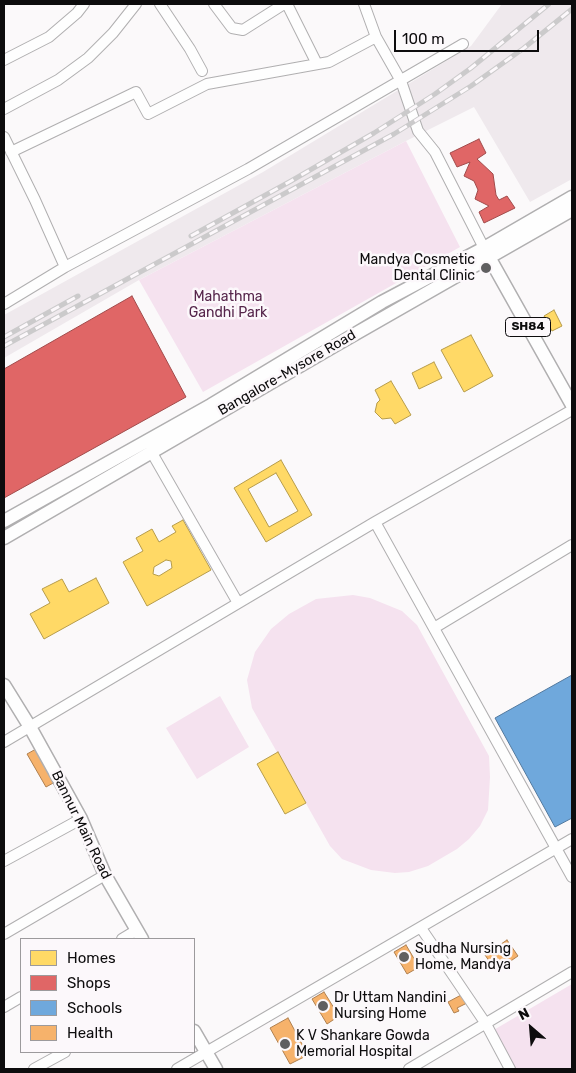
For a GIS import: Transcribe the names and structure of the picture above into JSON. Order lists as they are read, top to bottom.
{
  "streets": {
    "main road": ["SH84", "Bangalore-Mysore Road", "Bannur Main Road"]
  },
  "crossings": [
    ["SH84", "Bangalore-Mysore Road"]
  ],
  "parks": ["Mahathma Gandhi Park"],
  "places": [
    "Mandya Cosmetic Dental Clinic",
    "Sudha Nursing Home, Mandya",
    "Dr Uttam Nandini Nursing Home",
    "K V Shankare Gowda Memorial Hospital"
  ],
  "legend": [
    "Homes",
    "Shops",
    "Schools",
    "Health"
  ],
  "scale_bar": "100 m",
  "north": "top left"
}
